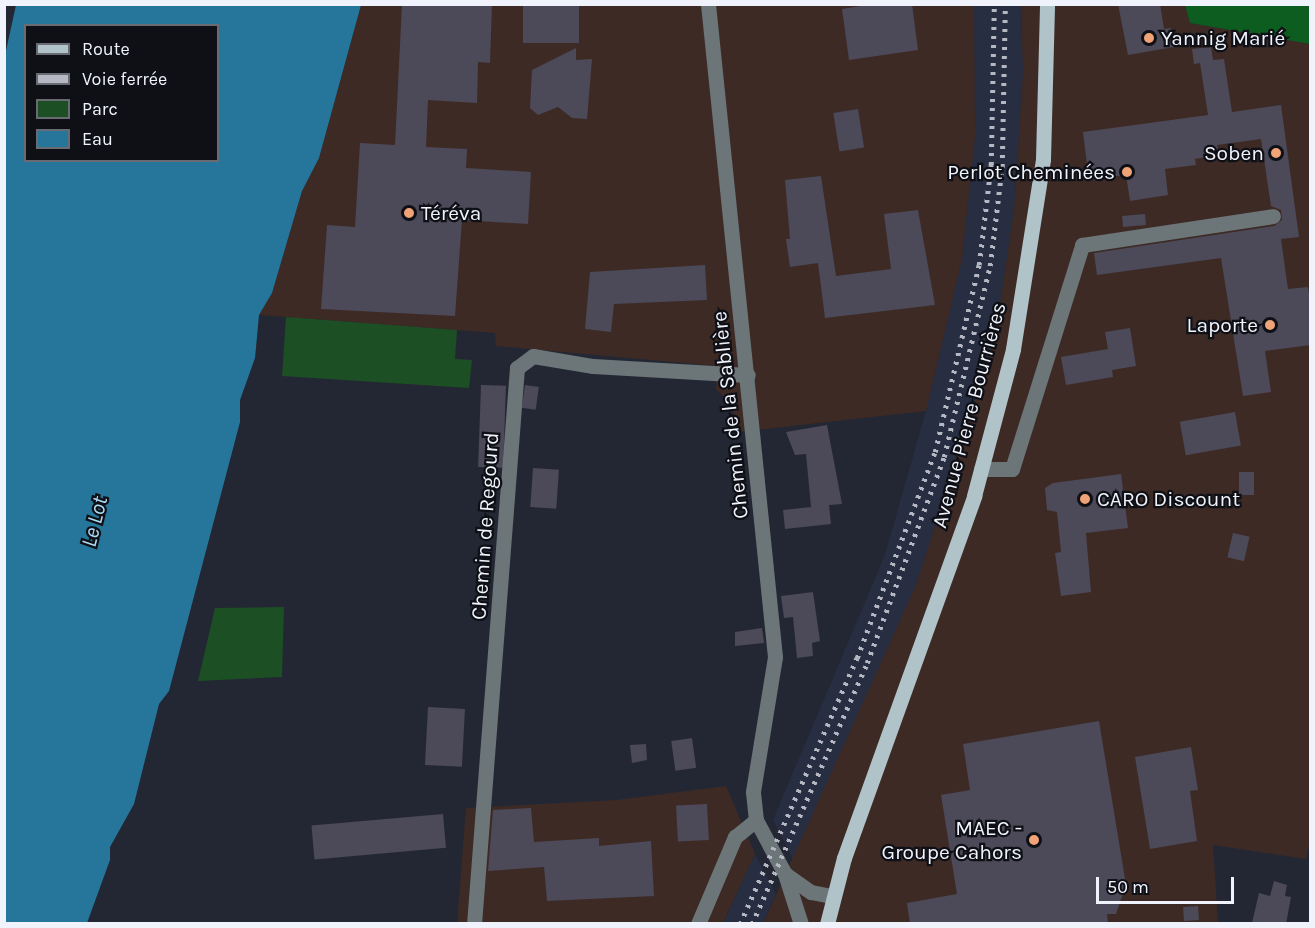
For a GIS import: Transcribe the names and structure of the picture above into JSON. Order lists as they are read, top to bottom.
{
  "streets": {
    "main road": ["Avenue Pierre Bourrières"],
    "street": ["Chemin de la Sablière", "Chemin de Regourd"]
  },
  "crossings": [
    ["Chemin de la Sablière", "Avenue Pierre Bourrières"],
    ["Chemin de la Sablière", "Chemin de Regourd"]
  ],
  "water": ["Le Lot"],
  "places": [
    "Yannig Marié",
    "Soben",
    "Perlot Cheminées",
    "Téréva",
    "Laporte",
    "CARO Discount",
    "MAEC - Groupe Cahors"
  ],
  "legend": [
    "Route",
    "Voie ferrée",
    "Parc",
    "Eau"
  ],
  "scale_bar": "50 m"
}
